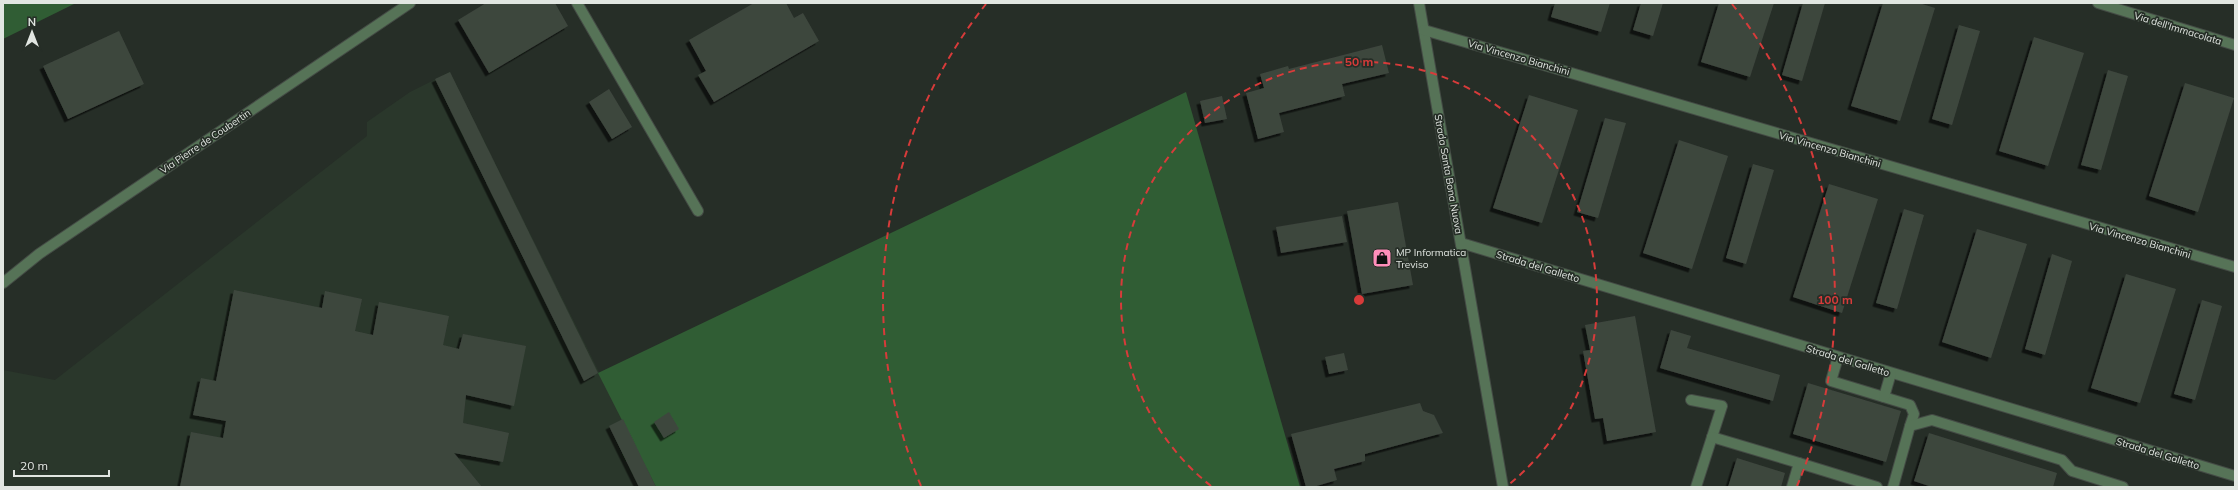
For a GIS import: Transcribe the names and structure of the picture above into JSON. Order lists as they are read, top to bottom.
{
  "streets": {
    "street": [
      "Via dell'Immacolata",
      "Via Vincenzo Bianchini",
      "Via Pierre de Coubertin",
      "Strada Santa Bona Nuova",
      "Strada del Galletto"
    ]
  },
  "crossings": [
    ["Via Vincenzo Bianchini", "Strada Santa Bona Nuova"],
    ["Strada Santa Bona Nuova", "Strada del Galletto"]
  ],
  "places": {
    "shop": ["MP Informatica Treviso"]
  },
  "scale_bar": "20 m",
  "north": "top",
  "rings": ["50 m", "100 m"]
}
